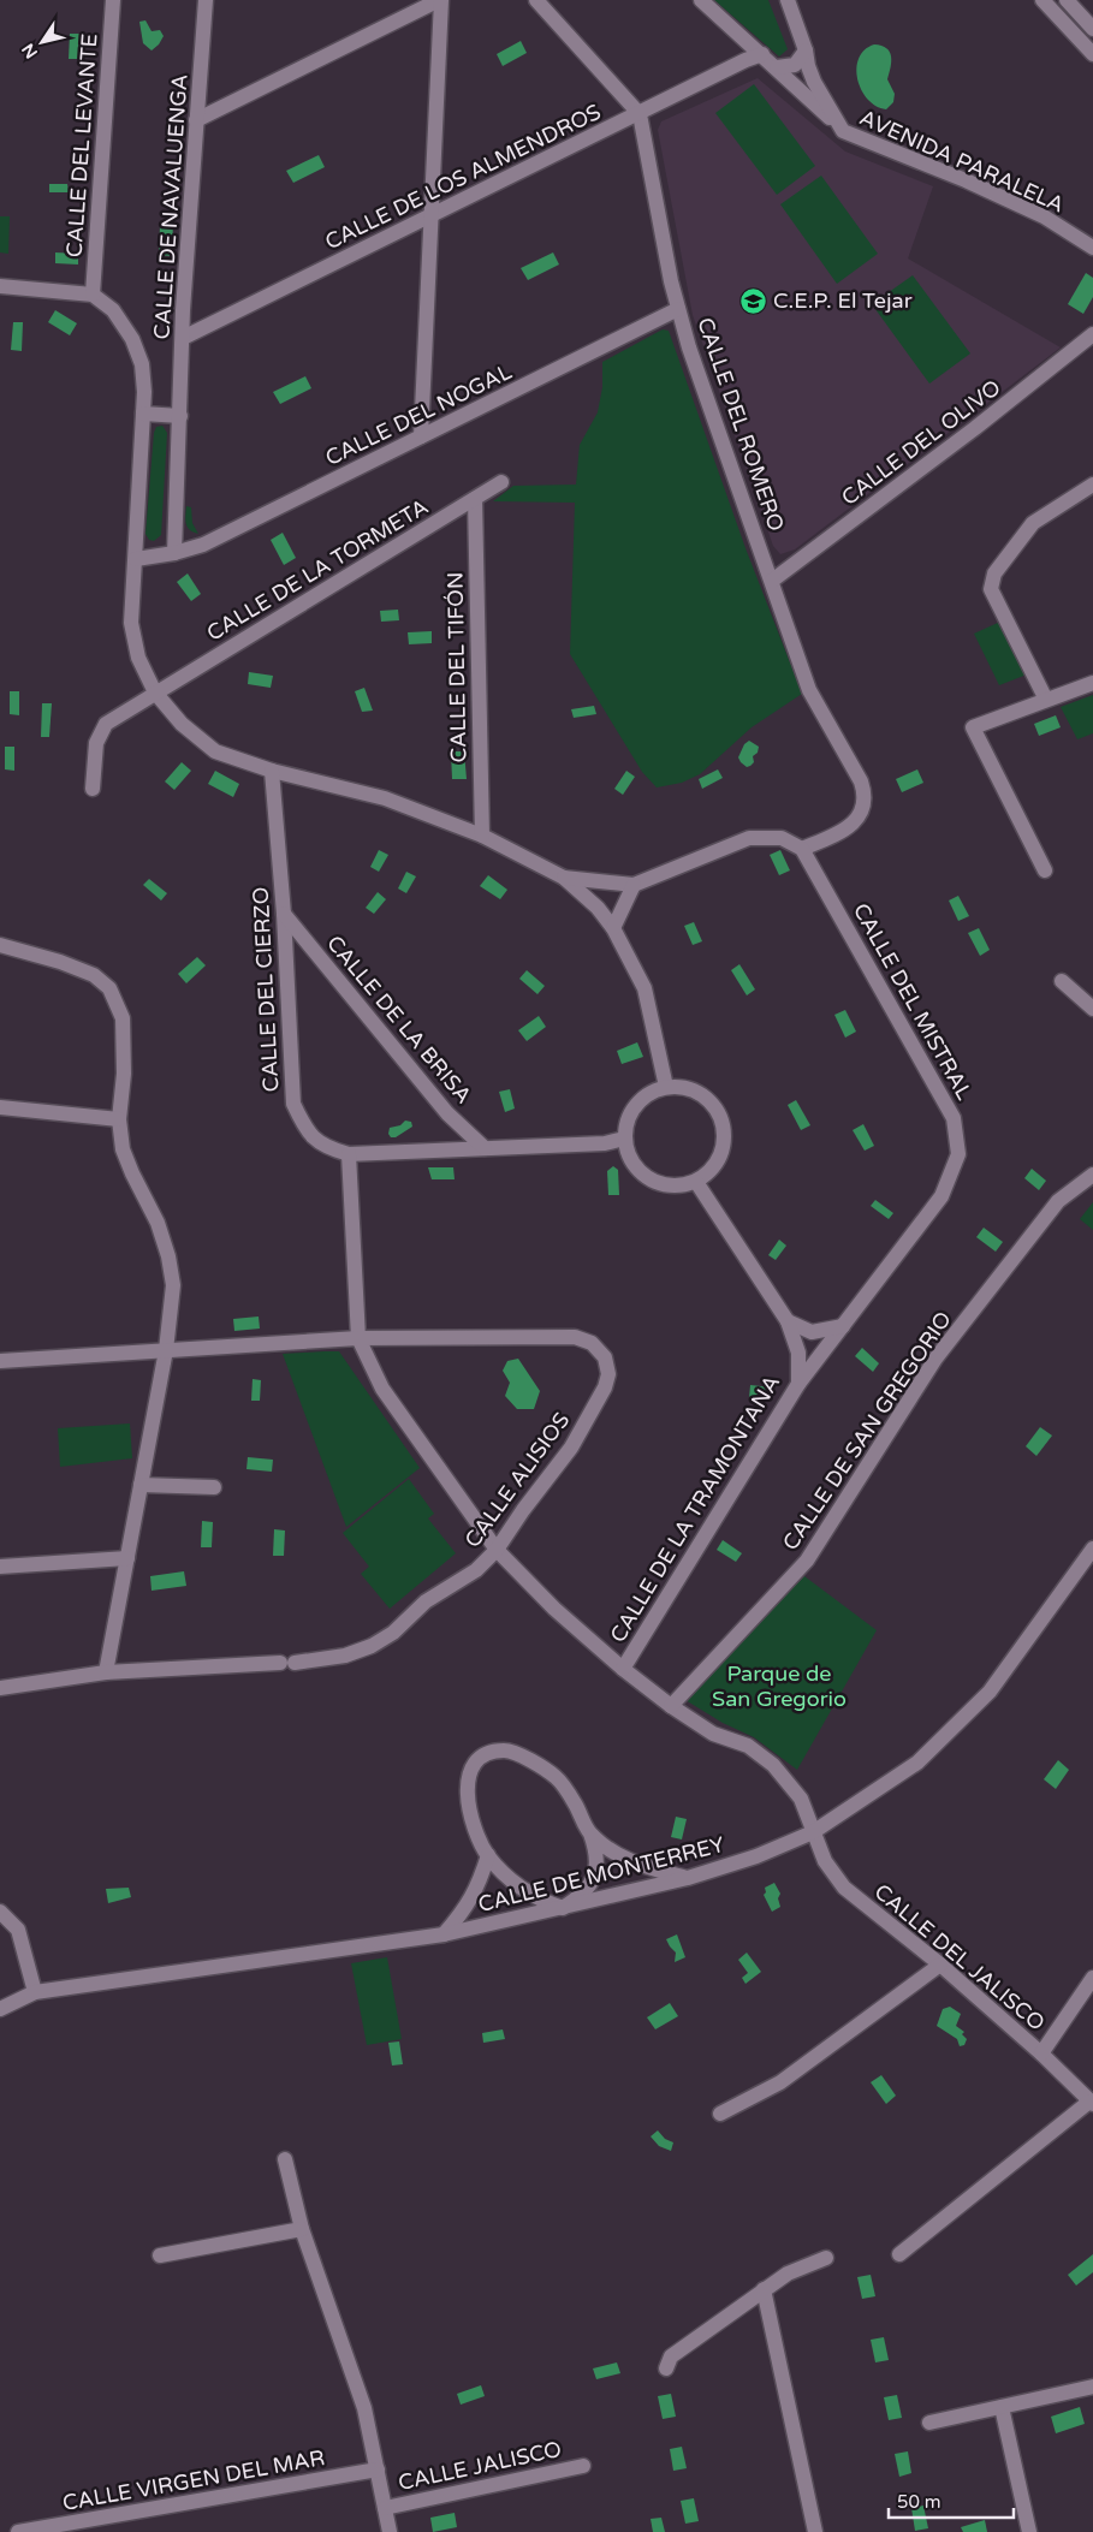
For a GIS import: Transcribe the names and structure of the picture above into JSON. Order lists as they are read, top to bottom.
{
  "streets": {
    "street": [
      "CALLE DEL LEVANTE",
      "AVENIDA PARALELA",
      "CALLE DE LOS ALMENDROS",
      "CALLE DE NAVALUENGA",
      "CALLE DEL NOGAL",
      "CALLE DEL ROMERO",
      "CALLE DEL OLIVO",
      "CALLE DE LA TORMETA",
      "CALLE DEL TIFÓN",
      "CALLE DEL CIERZO",
      "CALLE DEL MISTRAL",
      "CALLE DE LA BRISA",
      "CALLE DE SAN GREGORIO",
      "CALLE ALISIOS",
      "CALLE DE LA TRAMONTANA",
      "CALLE DE MONTERREY",
      "CALLE DEL JALISCO",
      "CALLE JALISCO",
      "CALLE VIRGEN DEL MAR"
    ]
  },
  "crossings": [
    ["CALLE DE LOS ALMENDROS", "CALLE DE NAVALUENGA"],
    ["CALLE DE LOS ALMENDROS", "CALLE DEL ROMERO"],
    ["CALLE DE NAVALUENGA", "CALLE DEL NOGAL"],
    ["CALLE DEL NOGAL", "CALLE DEL ROMERO"],
    ["CALLE DEL ROMERO", "CALLE DEL OLIVO"],
    ["CALLE DEL ROMERO", "CALLE DEL MISTRAL"],
    ["CALLE DE LA TORMETA", "CALLE DEL TIFÓN"],
    ["CALLE DEL CIERZO", "CALLE DE LA BRISA"],
    ["CALLE DEL CIERZO", "CALLE DE LA TRAMONTANA"],
    ["CALLE DEL MISTRAL", "CALLE DE LA TRAMONTANA"],
    ["CALLE DE SAN GREGORIO", "CALLE DEL JALISCO"],
    ["CALLE ALISIOS", "CALLE DEL JALISCO"],
    ["CALLE DE LA TRAMONTANA", "CALLE DEL JALISCO"],
    ["CALLE DE MONTERREY", "CALLE DEL JALISCO"]
  ],
  "parks": ["Parque de San Gregorio"],
  "places": {
    "school or university": ["C.E.P. El Tejar"]
  },
  "scale_bar": "50 m",
  "north": "bottom left"
}
